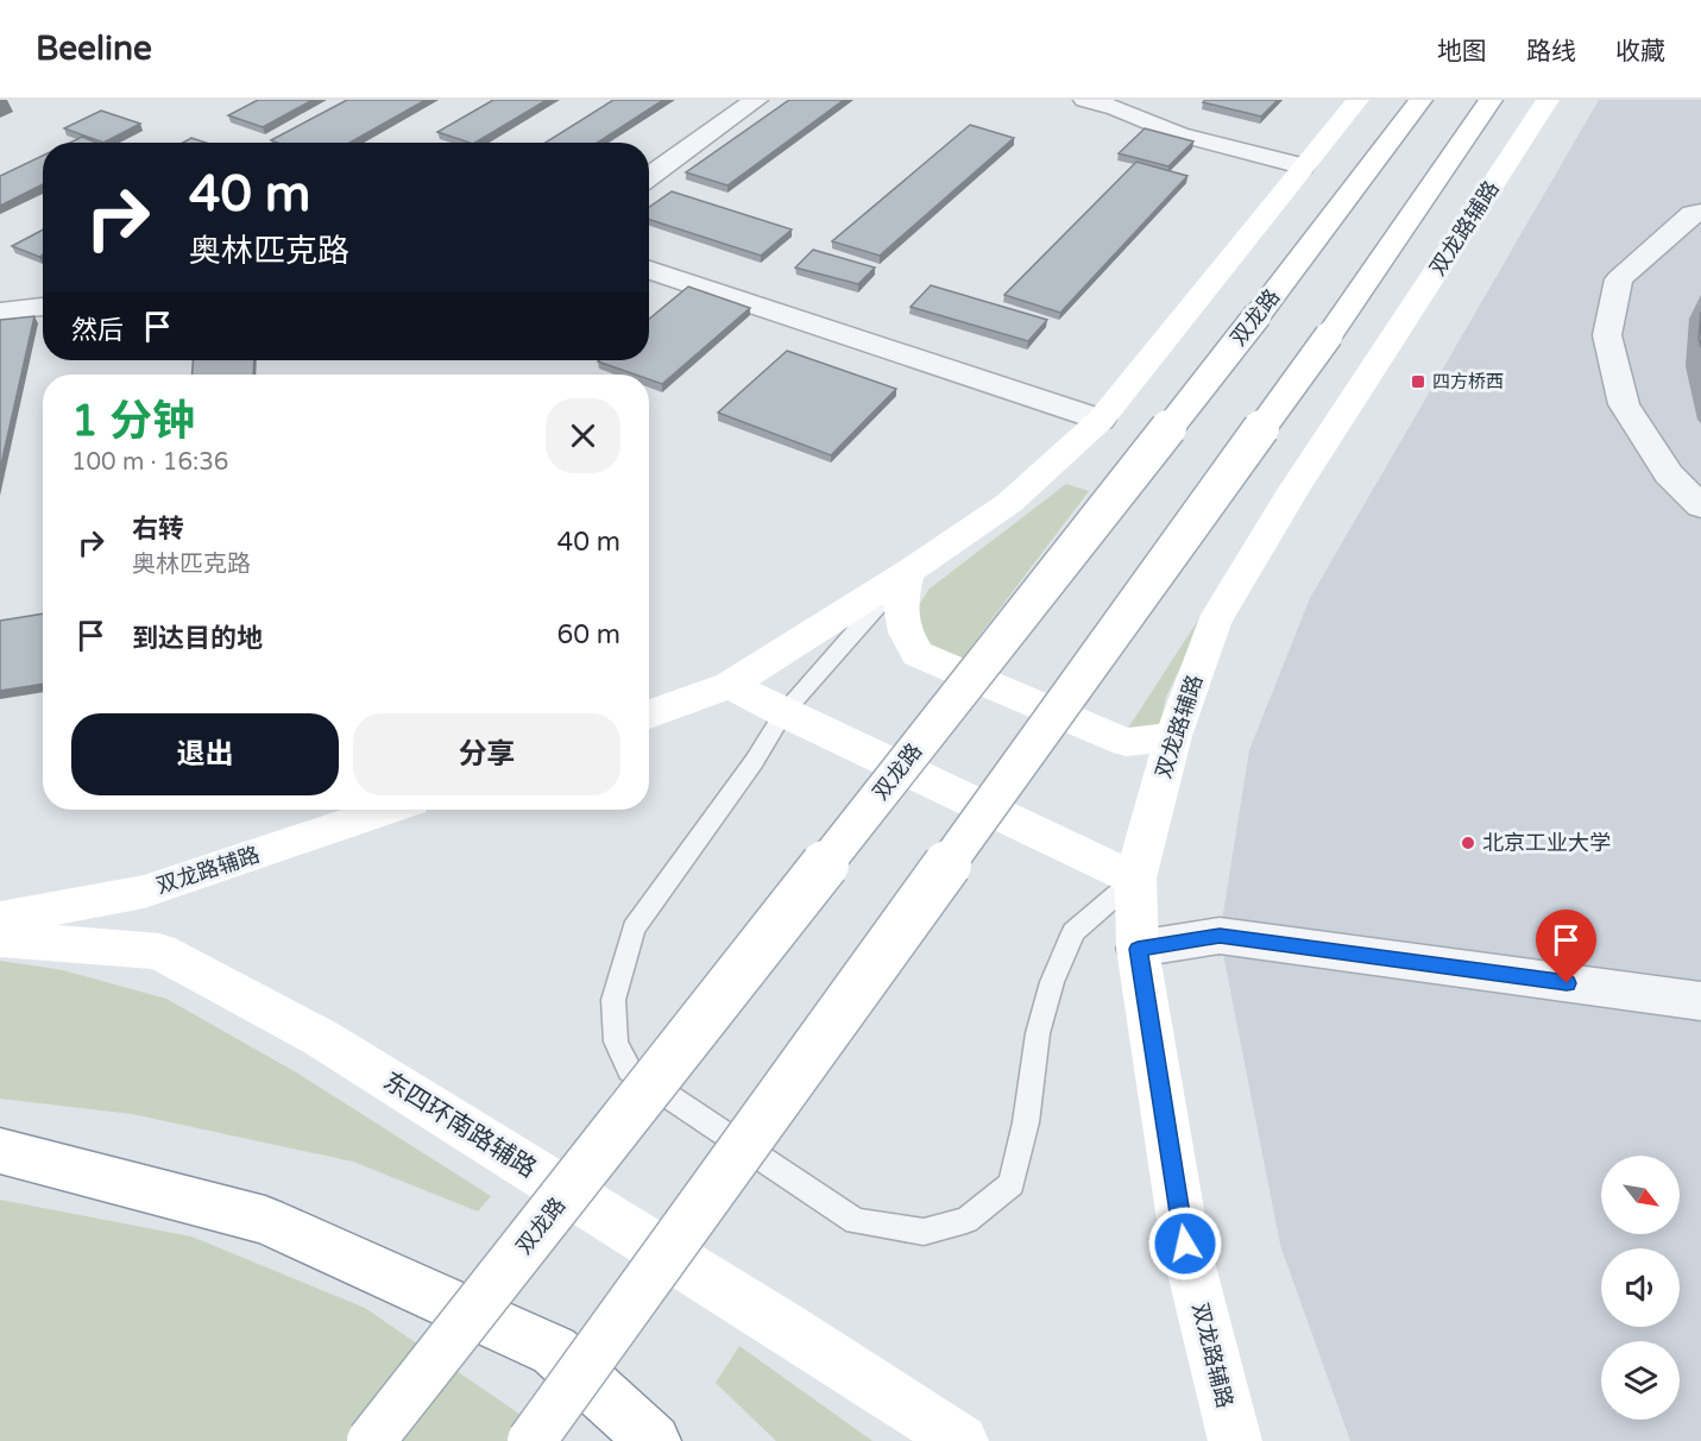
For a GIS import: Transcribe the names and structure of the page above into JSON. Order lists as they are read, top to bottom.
{
  "streets": {
    "main road": ["双龙路辅路", "双龙路", "东四环南路辅路"]
  },
  "places": {
    "transit": ["四方桥西"],
    "other": ["北京工业大学"]
  },
  "north": "bottom right",
  "page": {
    "header": "Beeline",
    "nav": ["地图", "路线", "收藏"],
    "turn": ["40 m", "奥林匹克路"],
    "then": "然后",
    "heading": ["1 分钟", "100 m · 16:36"],
    "list": [
      {
        "name": "右转",
        "note": "奥林匹克路",
        "value": "40 m"
      },
      {
        "name": "到达目的地",
        "value": "60 m"
      }
    ],
    "buttons": ["退出", "分享"]
  }
}
